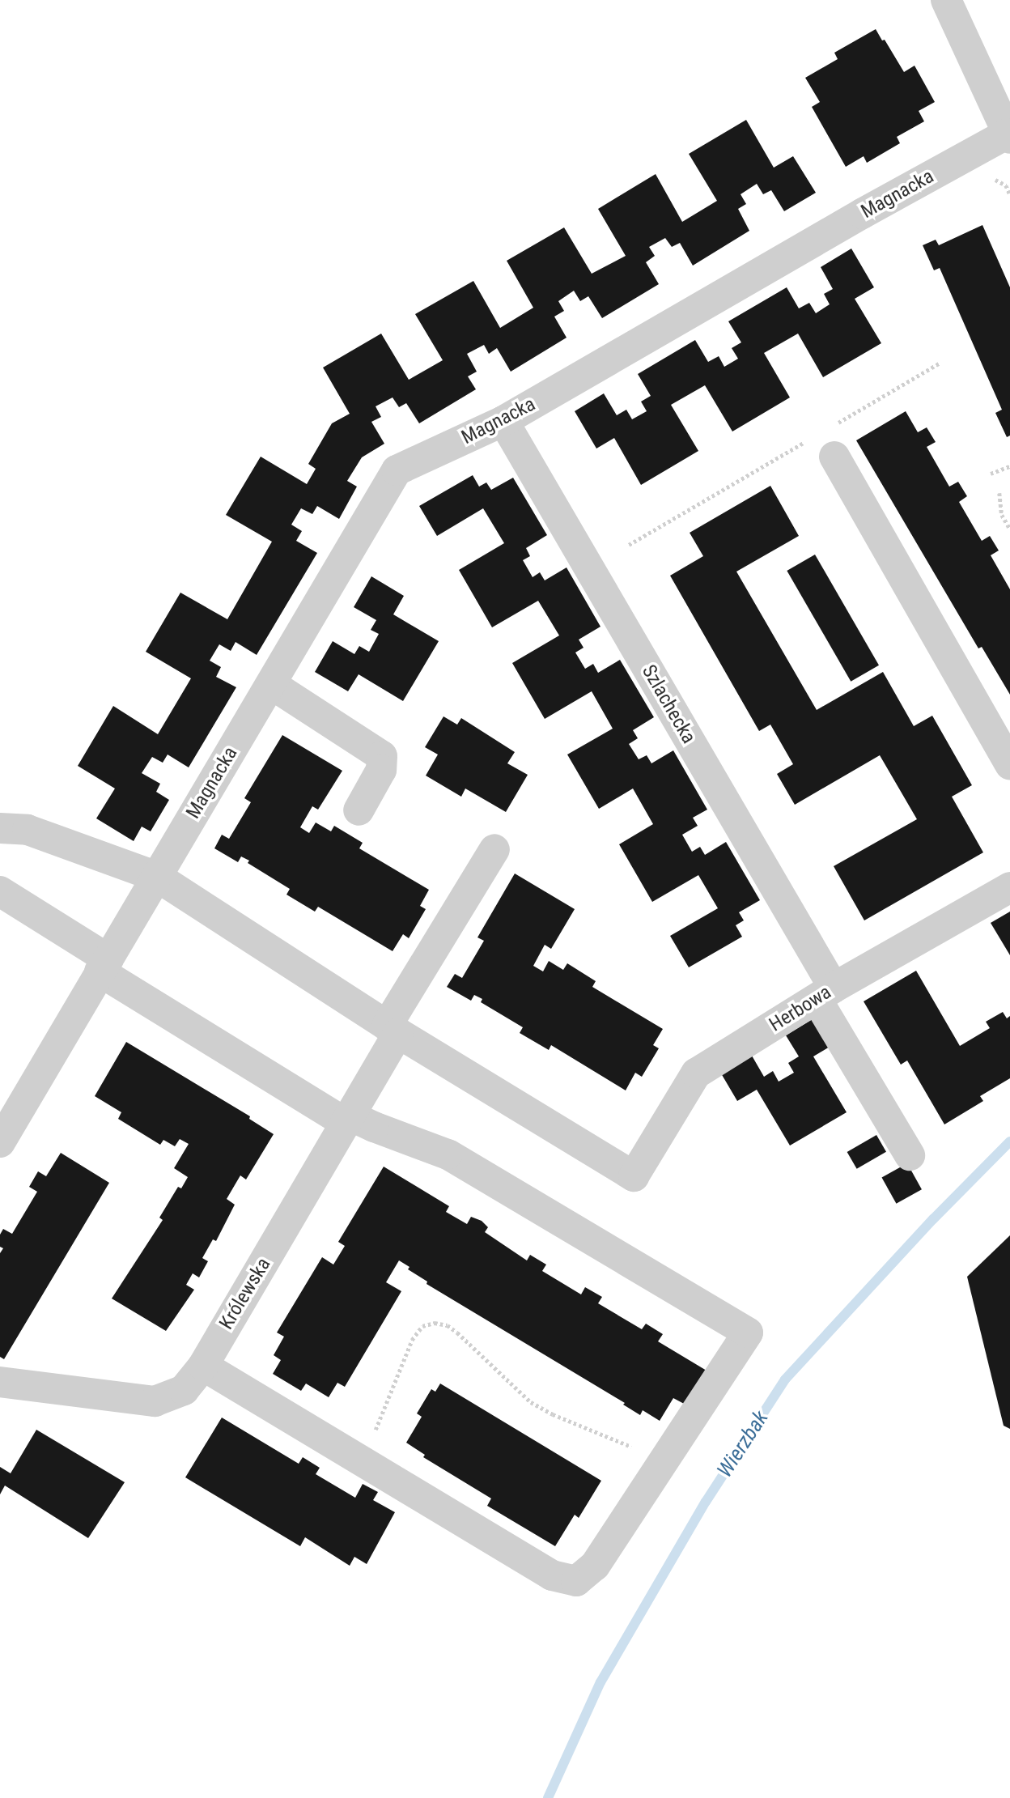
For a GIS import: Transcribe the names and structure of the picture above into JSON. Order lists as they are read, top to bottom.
{
  "streets": {
    "street": [
      "Magnacka",
      "Szlachecka",
      "Herbowa",
      "Królewska"
    ]
  },
  "crossings": [
    ["Magnacka", "Szlachecka"],
    ["Szlachecka", "Herbowa"],
    ["Herbowa", "Królewska"]
  ],
  "water": ["Wierzbak"]
}
